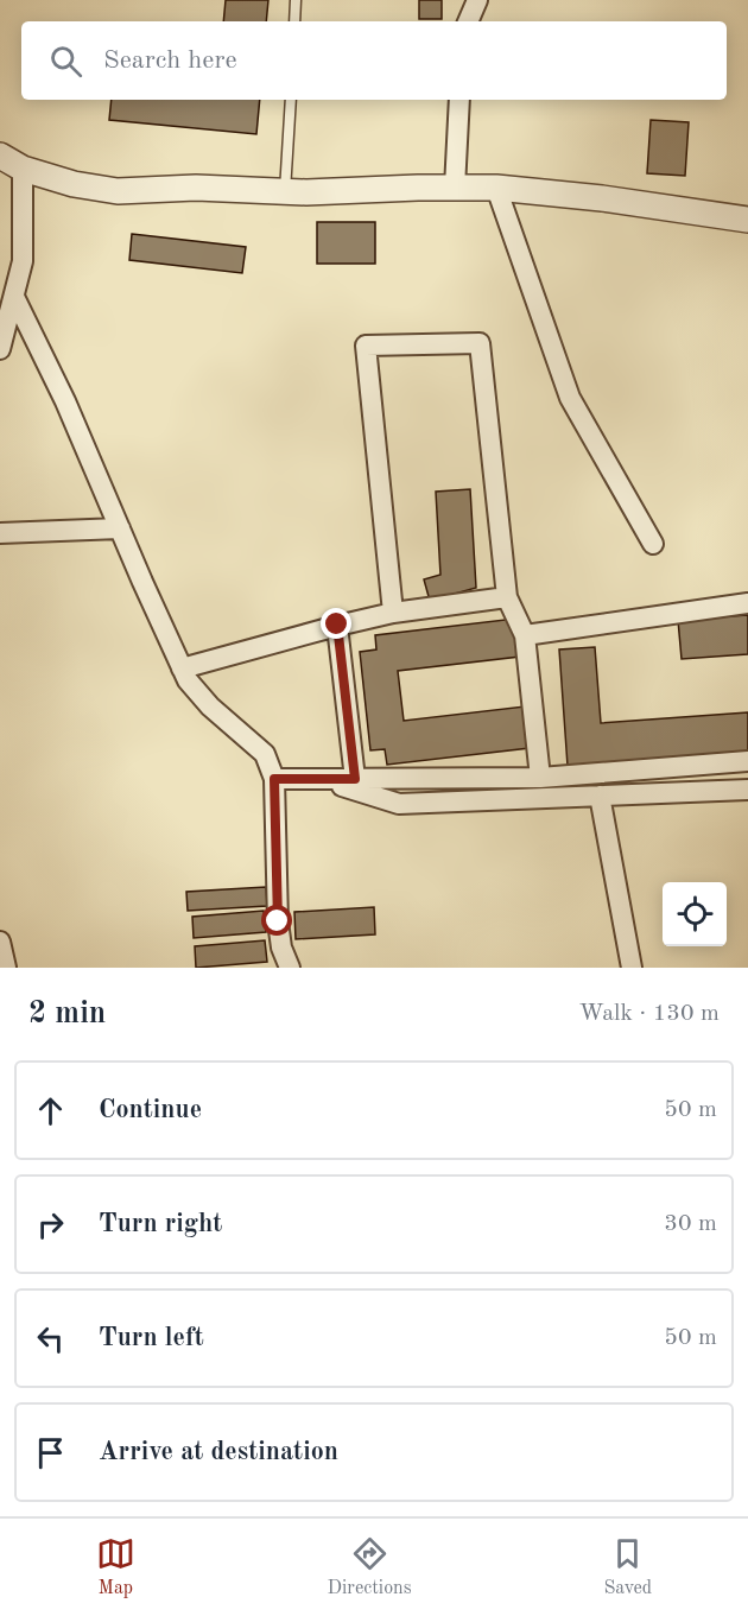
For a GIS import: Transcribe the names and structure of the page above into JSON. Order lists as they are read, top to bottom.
{
  "page": {
    "search": "Search here",
    "heading": ["2 min", "Walk · 130 m"],
    "list": [
      ["Continue", "50 m"],
      ["Turn right", "30 m"],
      ["Turn left", "50 m"],
      "Arrive at destination"
    ],
    "nav": ["Map", "Directions", "Saved"]
  }
}
